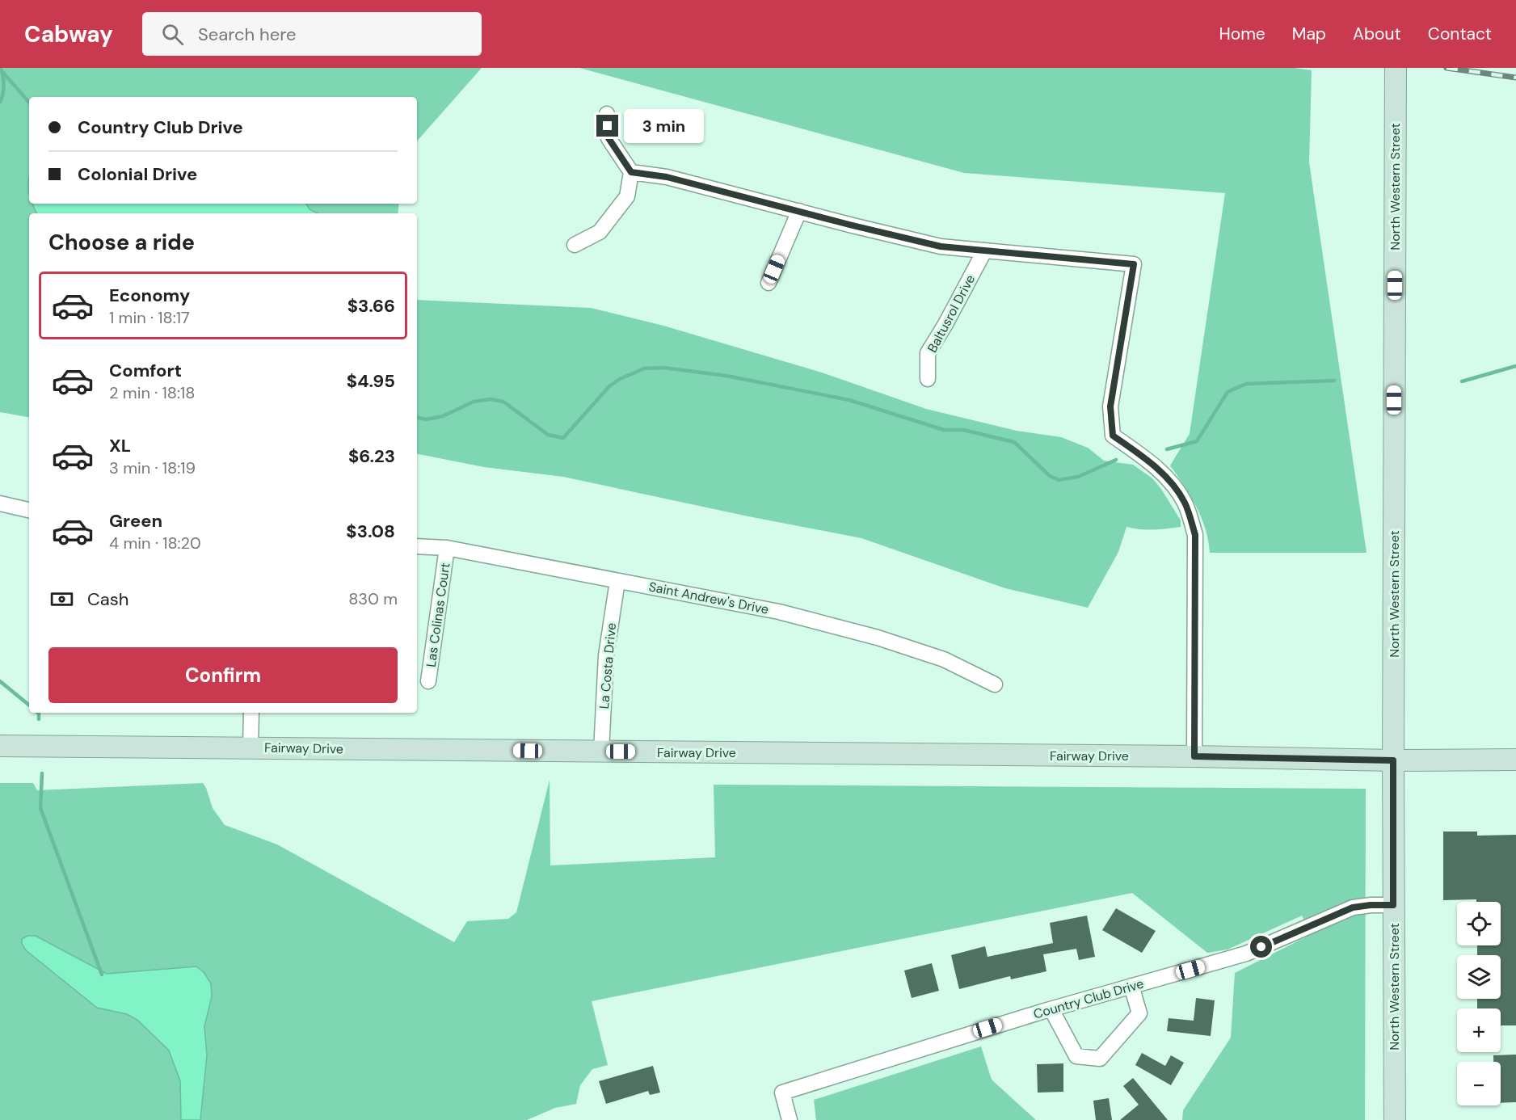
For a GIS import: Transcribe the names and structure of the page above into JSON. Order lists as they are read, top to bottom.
{
  "streets": {
    "main road": ["North Western Street", "Fairway Drive"],
    "street": [
      "Baltusrol Drive",
      "Saint Andrew's Drive",
      "Las Colinas Court",
      "La Costa Drive",
      "Country Club Drive"
    ]
  },
  "crossings": [
    ["North Western Street", "Fairway Drive"],
    ["North Western Street", "Country Club Drive"],
    ["Saint Andrew's Drive", "Las Colinas Court"],
    ["Saint Andrew's Drive", "La Costa Drive"],
    ["La Costa Drive", "Fairway Drive"]
  ],
  "page": {
    "header": "Cabway",
    "search": "Search here",
    "nav": [
      "Home",
      "Map",
      "About",
      "Contact"
    ],
    "banner": ["Country Club Drive", "Colonial Drive"],
    "bubble": "3 min",
    "heading": "Choose a ride",
    "list": [
      {
        "name": "Economy",
        "note": "1 min · 18:17",
        "value": "$3.66"
      },
      {
        "name": "Comfort",
        "note": "2 min · 18:18",
        "value": "$4.95"
      },
      {
        "name": "XL",
        "note": "3 min · 18:19",
        "value": "$6.23"
      },
      {
        "name": "Green",
        "note": "4 min · 18:20",
        "value": "$3.08"
      }
    ],
    "pay": ["Cash", "830 m"],
    "buttons": "Confirm",
    "map_buttons": ["+", "−"]
  }
}
